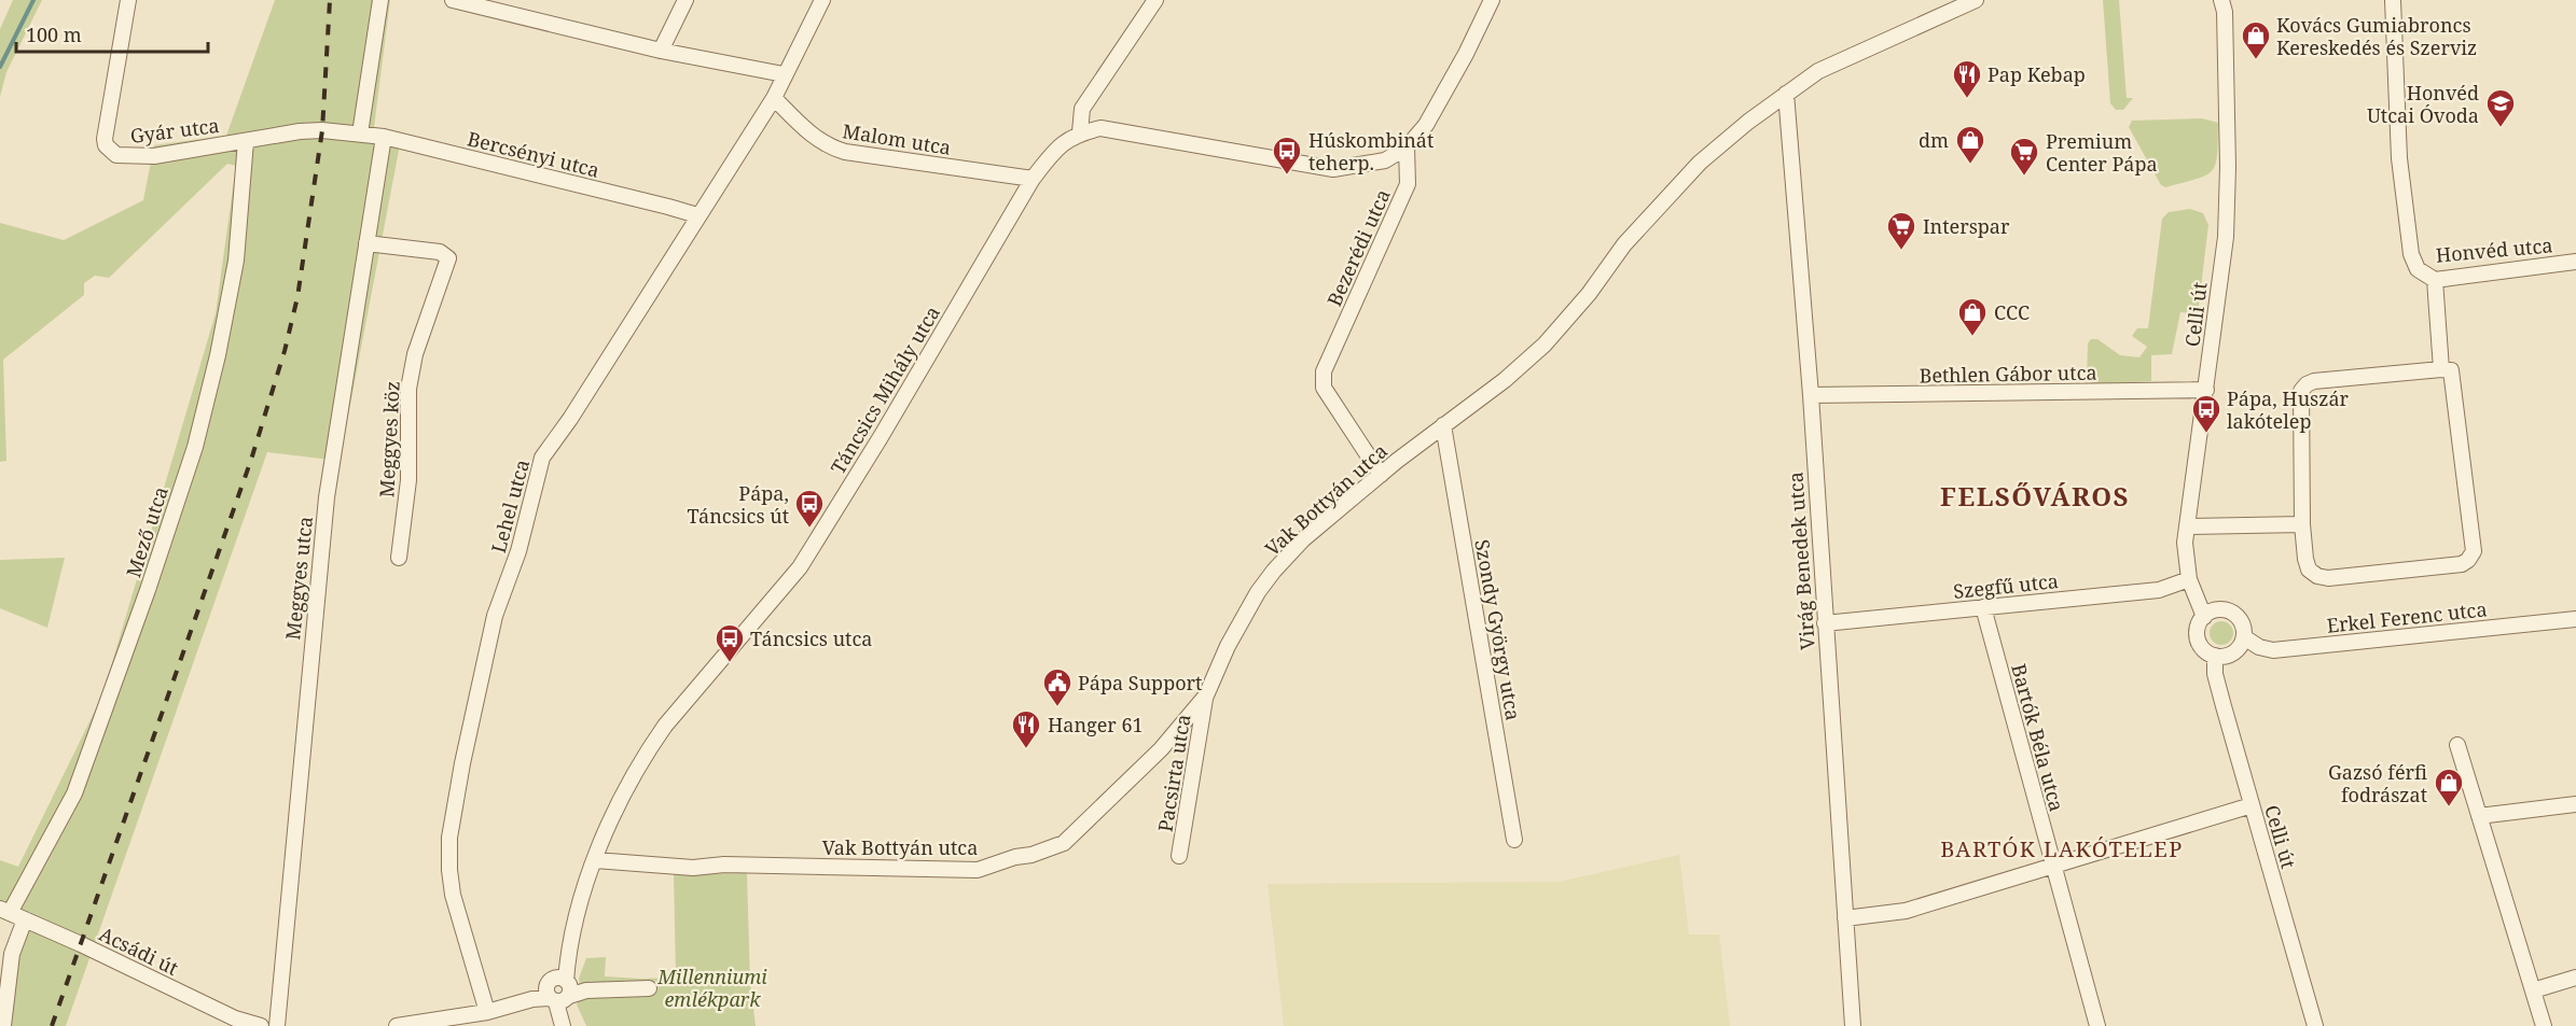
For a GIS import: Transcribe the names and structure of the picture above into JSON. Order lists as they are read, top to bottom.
{
  "streets": {
    "street": [
      "Gyár utca",
      "Malom utca",
      "Bercsényi utca",
      "Bezerédi utca",
      "Honvéd utca",
      "Celli út",
      "Bethlen Gábor utca",
      "Táncsics Mihály utca",
      "Meggyes köz",
      "Vak Bottyán utca",
      "Lehel utca",
      "Mező utca",
      "Virág Benedek utca",
      "Meggyes utca",
      "Szegfű utca",
      "Erkel Ferenc utca",
      "Szondy György utca",
      "Bartók Béla utca",
      "Pacsirta utca",
      "Acsádi út"
    ]
  },
  "crossings": [
    ["Gyár utca", "Bercsényi utca"],
    ["Gyár utca", "Mező utca"],
    ["Malom utca", "Táncsics Mihály utca"],
    ["Malom utca", "Lehel utca"],
    ["Bercsényi utca", "Lehel utca"],
    ["Bercsényi utca", "Meggyes utca"],
    ["Bezerédi utca", "Vak Bottyán utca"],
    ["Celli út", "Bethlen Gábor utca"],
    ["Celli út", "Szegfű utca"],
    ["Celli út", "Erkel Ferenc utca"],
    ["Bethlen Gábor utca", "Virág Benedek utca"],
    ["Táncsics Mihály utca", "Vak Bottyán utca"],
    ["Meggyes köz", "Meggyes utca"],
    ["Vak Bottyán utca", "Virág Benedek utca"],
    ["Vak Bottyán utca", "Szondy György utca"],
    ["Vak Bottyán utca", "Pacsirta utca"],
    ["Mező utca", "Acsádi út"],
    ["Virág Benedek utca", "Szegfű utca"],
    ["Szegfű utca", "Bartók Béla utca"]
  ],
  "districts": ["FELSŐVÁROS", "BARTÓK LAKÓTELEP"],
  "parks": ["Millenniumi emlékpark"],
  "places": {
    "shop": [
      "Kovács Gumiabroncs Kereskedés és Szerviz",
      "dm",
      "CCC",
      "Gazsó férfi fodrászat"
    ],
    "restaurant": ["Pap Kebap", "Hanger 61"],
    "school or university": ["Honvéd Utcai Óvoda"],
    "bus stop": [
      "Húskombinát teherp.",
      "Pápa, Huszár lakótelep",
      "Pápa, Táncsics út",
      "Táncsics utca"
    ],
    "supermarket": ["Premium Center Pápa", "Interspar"],
    "public building": ["Pápa Support"]
  },
  "scale_bar": "100 m"
}
